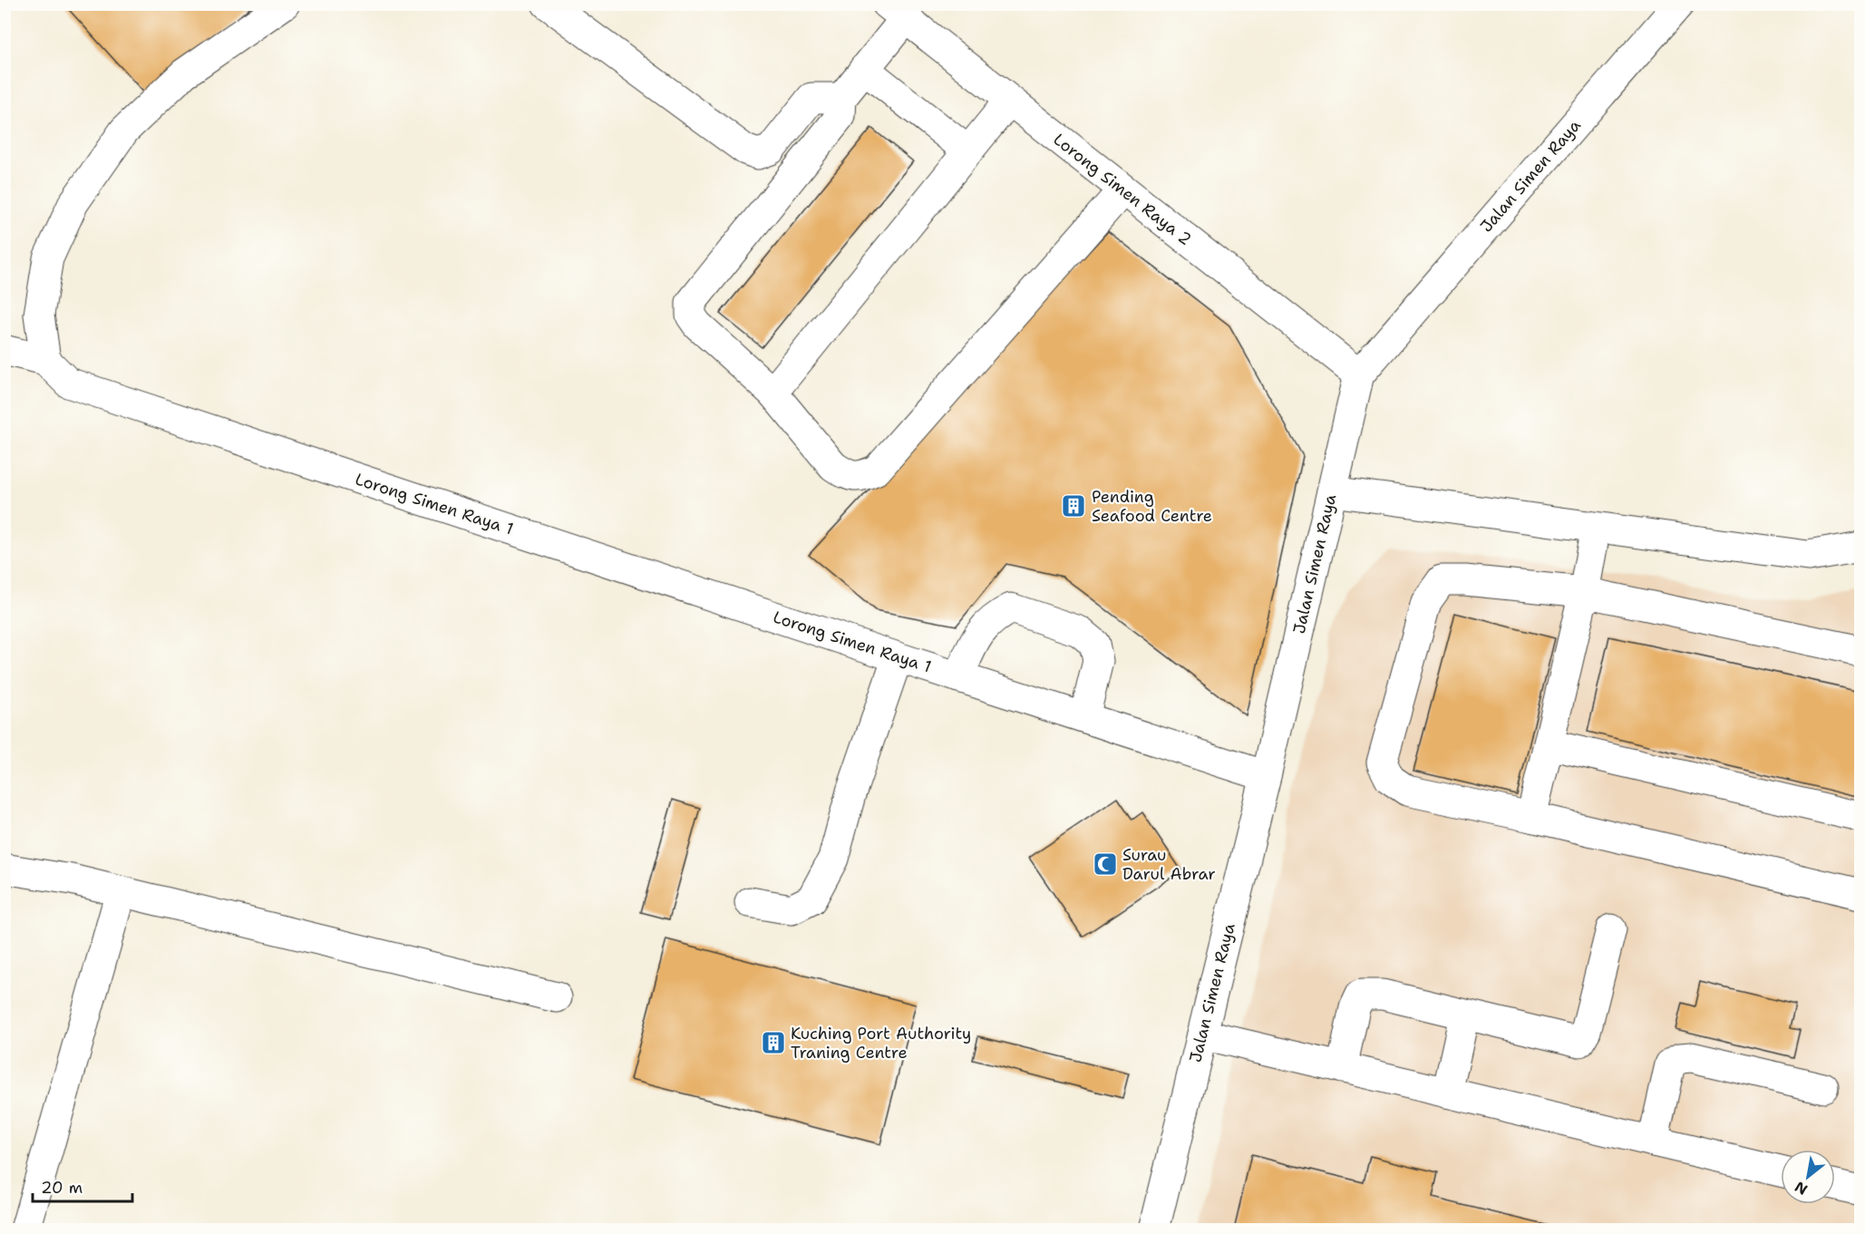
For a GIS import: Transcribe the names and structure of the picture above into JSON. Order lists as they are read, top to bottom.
{
  "streets": {
    "street": ["Jalan Simen Raya", "Lorong Simen Raya 2", "Lorong Simen Raya 1"]
  },
  "crossings": [
    ["Jalan Simen Raya", "Lorong Simen Raya 2"],
    ["Jalan Simen Raya", "Lorong Simen Raya 1"]
  ],
  "places": {
    "building": ["Pending Seafood Centre", "Kuching Port Authority Traning Centre"],
    "mosque": ["Surau Darul Abrar"]
  },
  "scale_bar": "20 m",
  "north": "bottom left"
}
